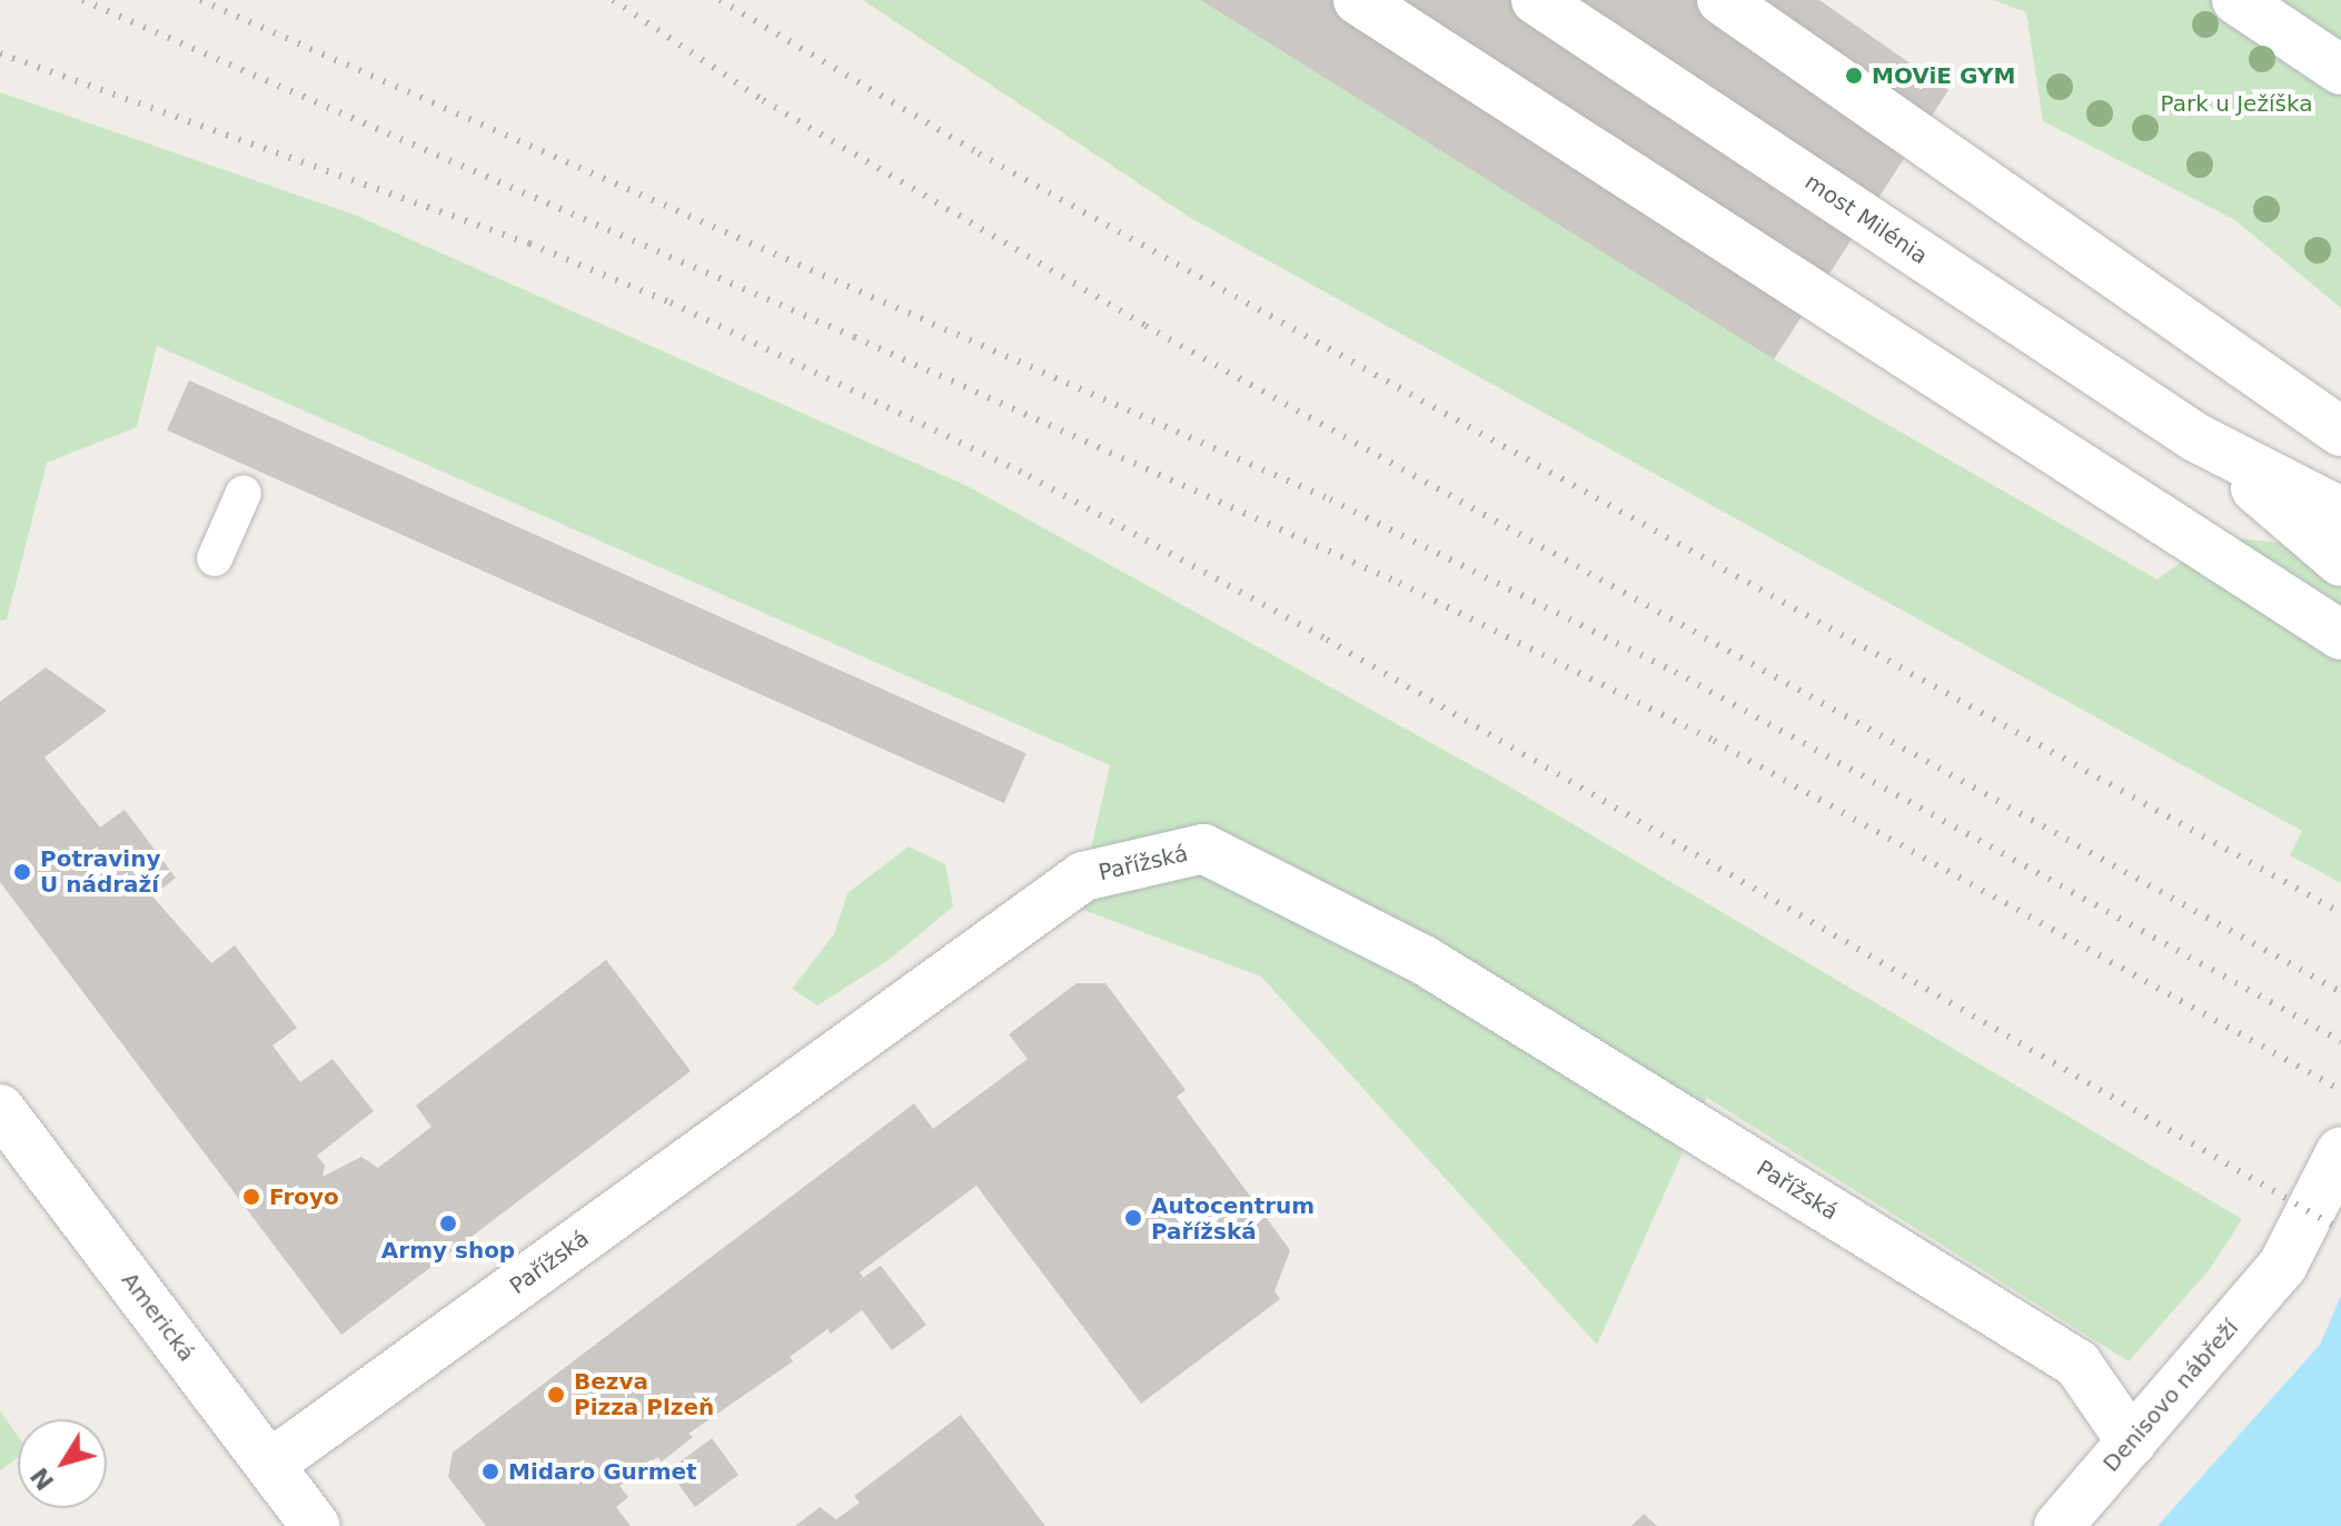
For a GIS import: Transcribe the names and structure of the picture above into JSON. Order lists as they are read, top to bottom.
{
  "streets": {
    "street": [
      "most Milénia",
      "Pařížská",
      "Americká",
      "Denisovo nábřeží"
    ]
  },
  "crossings": [
    ["Pařížská", "Americká"],
    ["Pařížská", "Denisovo nábřeží"]
  ],
  "parks": ["Park u Ježíška"],
  "places": [
    "MOViE GYM",
    "Potraviny U nádraží",
    "Froyo",
    "Autocentrum Pařížská",
    "Army shop",
    "Bezva Pizza Plzeň",
    "Midaro Gurmet"
  ],
  "north": "bottom left"
}
